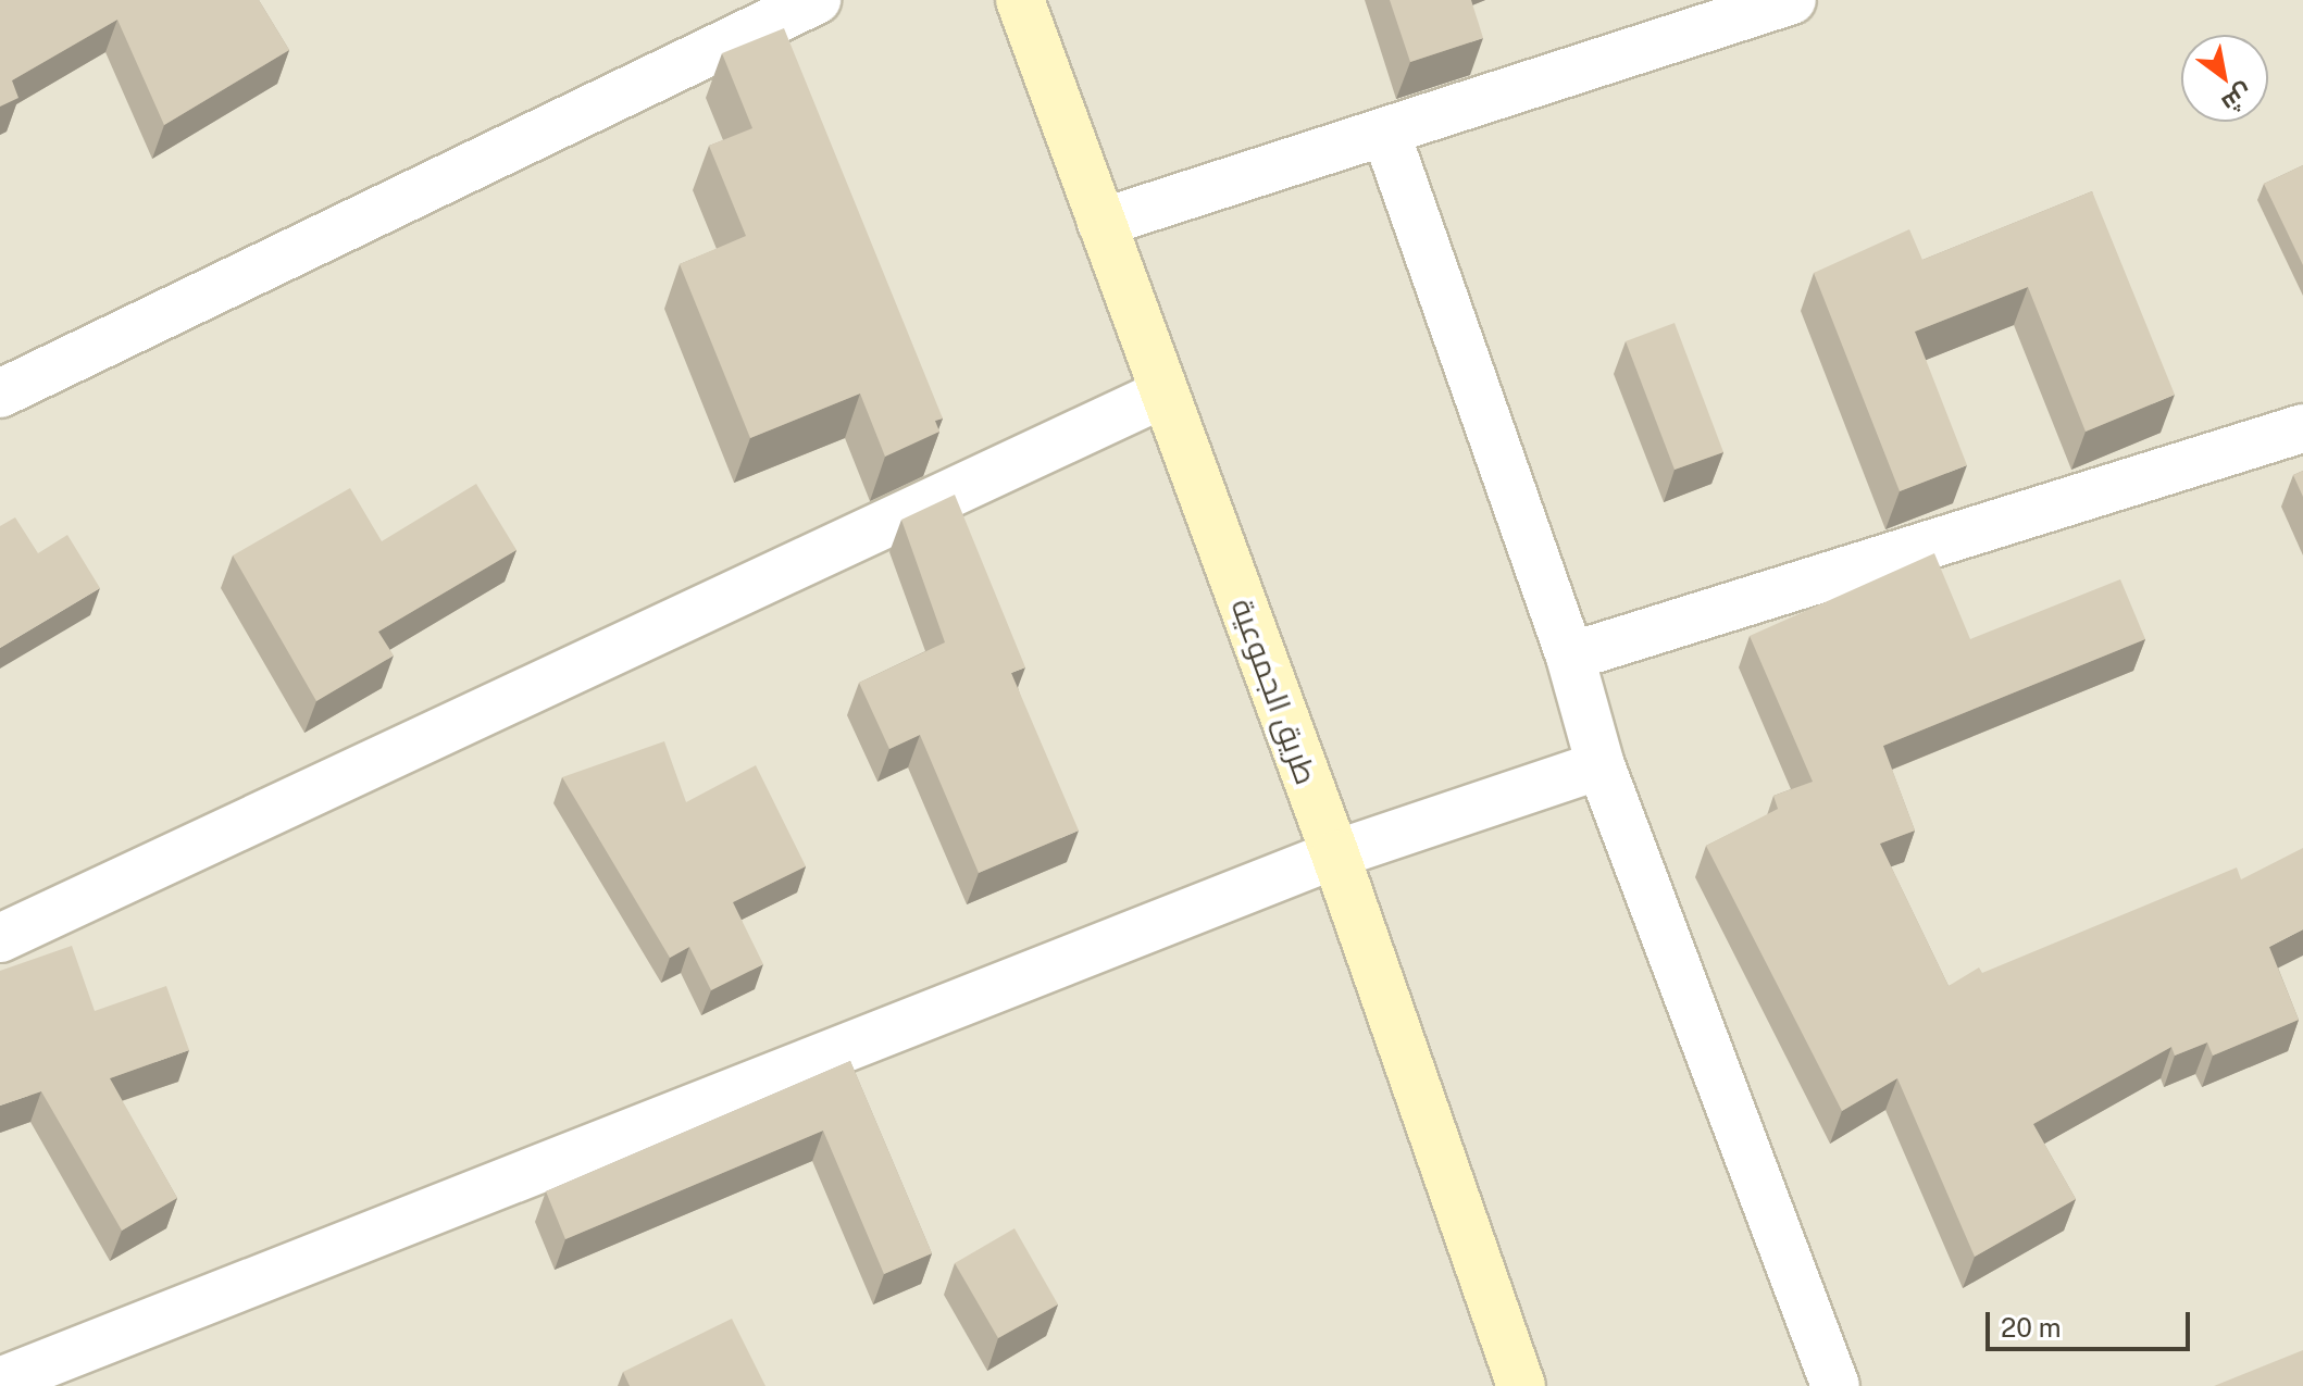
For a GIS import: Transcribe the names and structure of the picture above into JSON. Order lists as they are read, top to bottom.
{
  "streets": {
    "main road": ["طريق الجموعية"]
  },
  "scale_bar": "20 m",
  "north": "bottom right"
}
